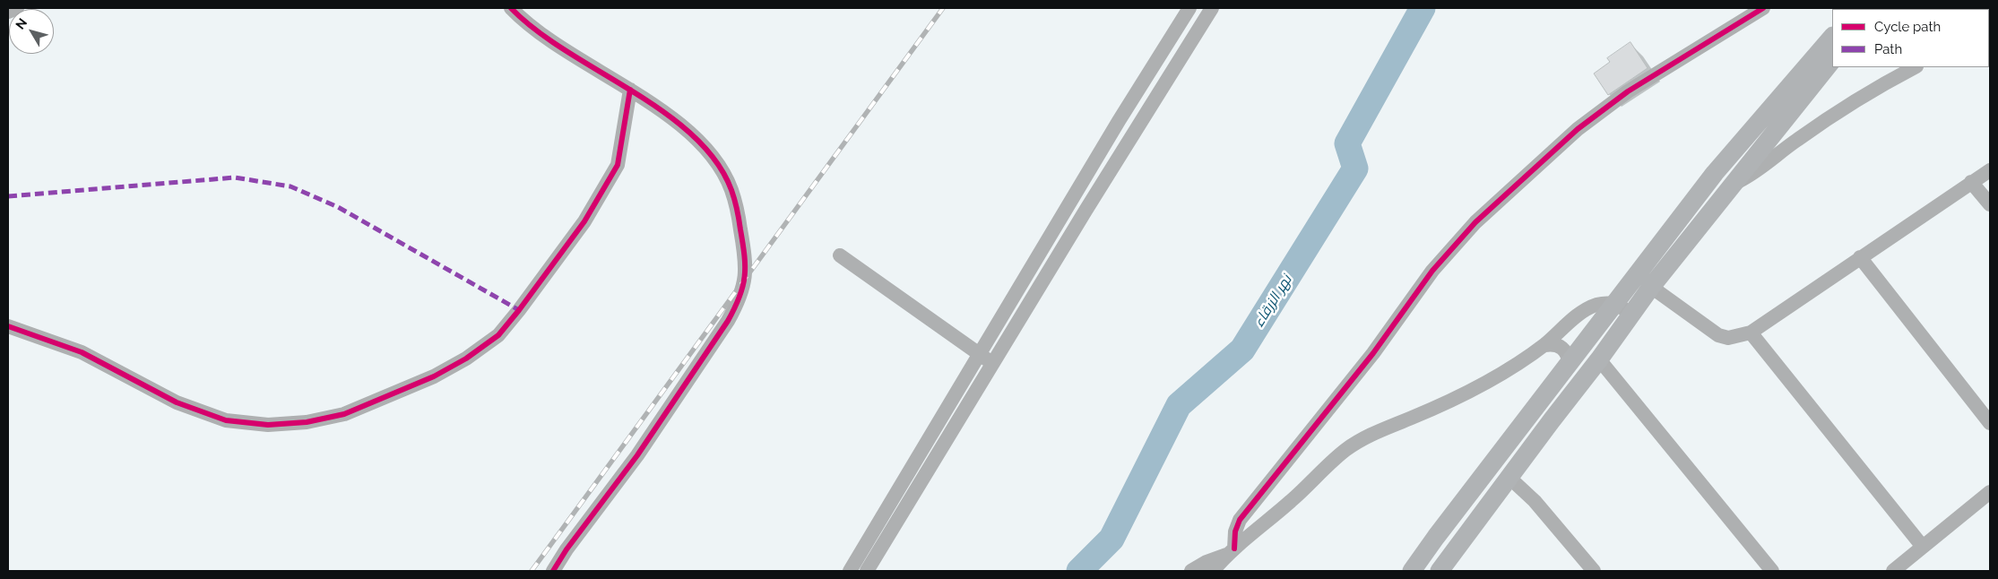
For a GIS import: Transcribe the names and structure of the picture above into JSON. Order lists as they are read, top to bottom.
{
  "water": ["نهر الزرقاء"],
  "legend": ["Cycle path", "Path"],
  "north": "top left"
}
